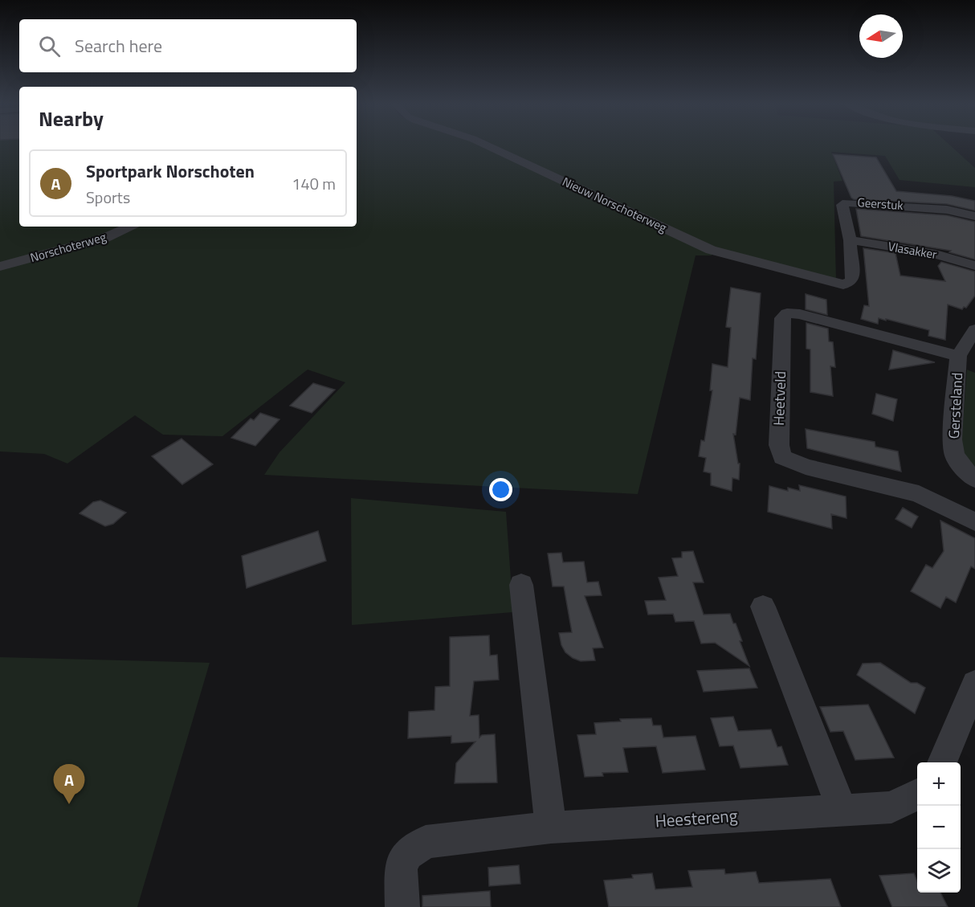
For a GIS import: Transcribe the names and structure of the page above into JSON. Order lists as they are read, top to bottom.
{
  "streets": {
    "street": [
      "Geerstuk",
      "Nieuw Norschoterweg",
      "Norschoterweg",
      "Vlasakker",
      "Heetveld",
      "Gersteland",
      "Heestereng"
    ]
  },
  "crossings": [
    ["Geerstuk", "Nieuw Norschoterweg"],
    ["Geerstuk", "Vlasakker"],
    ["Heetveld", "Gersteland"]
  ],
  "north": "left",
  "page": {
    "search": "Search here",
    "heading": "Nearby",
    "list": [
      {
        "mark": "A",
        "name": "Sportpark Norschoten",
        "note": "Sports",
        "value": "140 m"
      }
    ],
    "map_buttons": ["+", "−"],
    "pins": "A"
  }
}
